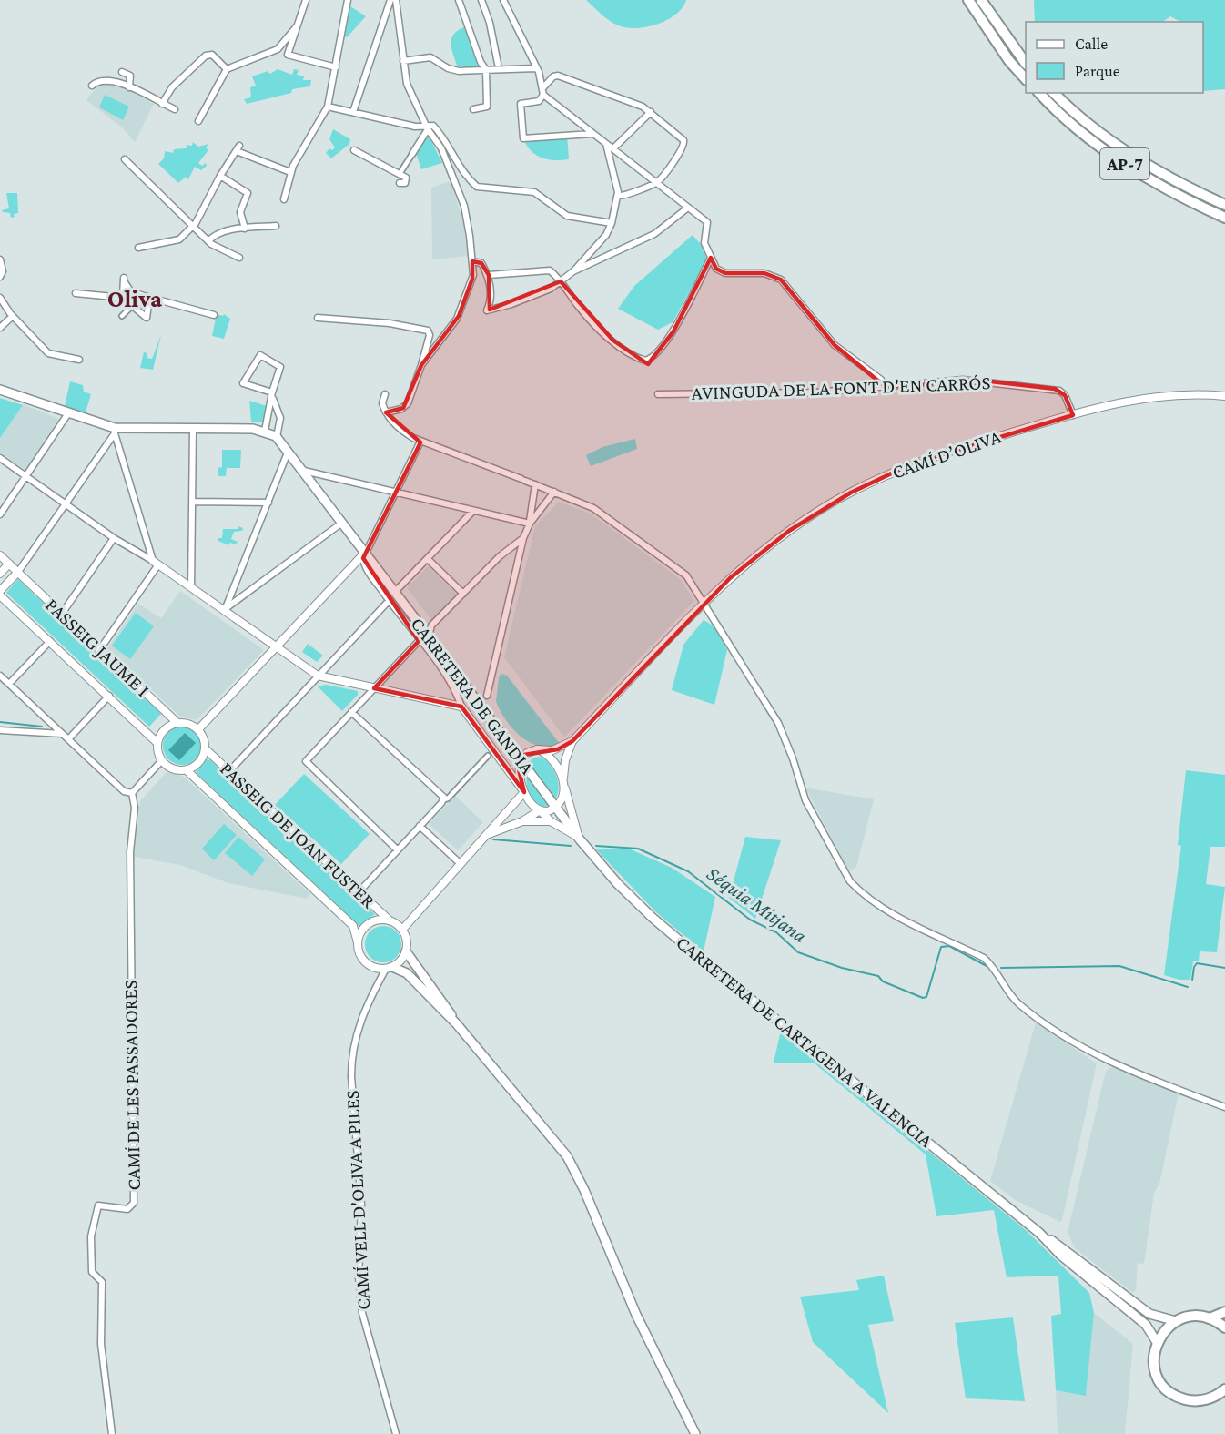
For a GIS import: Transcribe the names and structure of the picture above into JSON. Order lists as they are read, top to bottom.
{
  "streets": {
    "highway": ["AP-7"],
    "main road": ["CARRETERA DE GANDIA", "CARRETERA DE CARTAGENA A VALENCIA"],
    "street": [
      "AVINGUDA DE LA FONT D'EN CARRÓS",
      "CAMÍ D’OLIVA",
      "PASSEIG JAUME I",
      "PASSEIG DE JOAN FUSTER",
      "CAMÍ DE LES PASSADORES",
      "CAMÍ VELL D'OLIVA A PILES"
    ]
  },
  "crossings": [
    ["AVINGUDA DE LA FONT D'EN CARRÓS", "CAMÍ D’OLIVA"],
    ["PASSEIG JAUME I", "PASSEIG DE JOAN FUSTER"],
    ["CARRETERA DE GANDIA", "CARRETERA DE CARTAGENA A VALENCIA"],
    ["PASSEIG DE JOAN FUSTER", "CAMÍ VELL D'OLIVA A PILES"]
  ],
  "districts": ["Oliva"],
  "water": ["Séquia Mitjana"],
  "legend": ["Calle", "Parque"]
}
